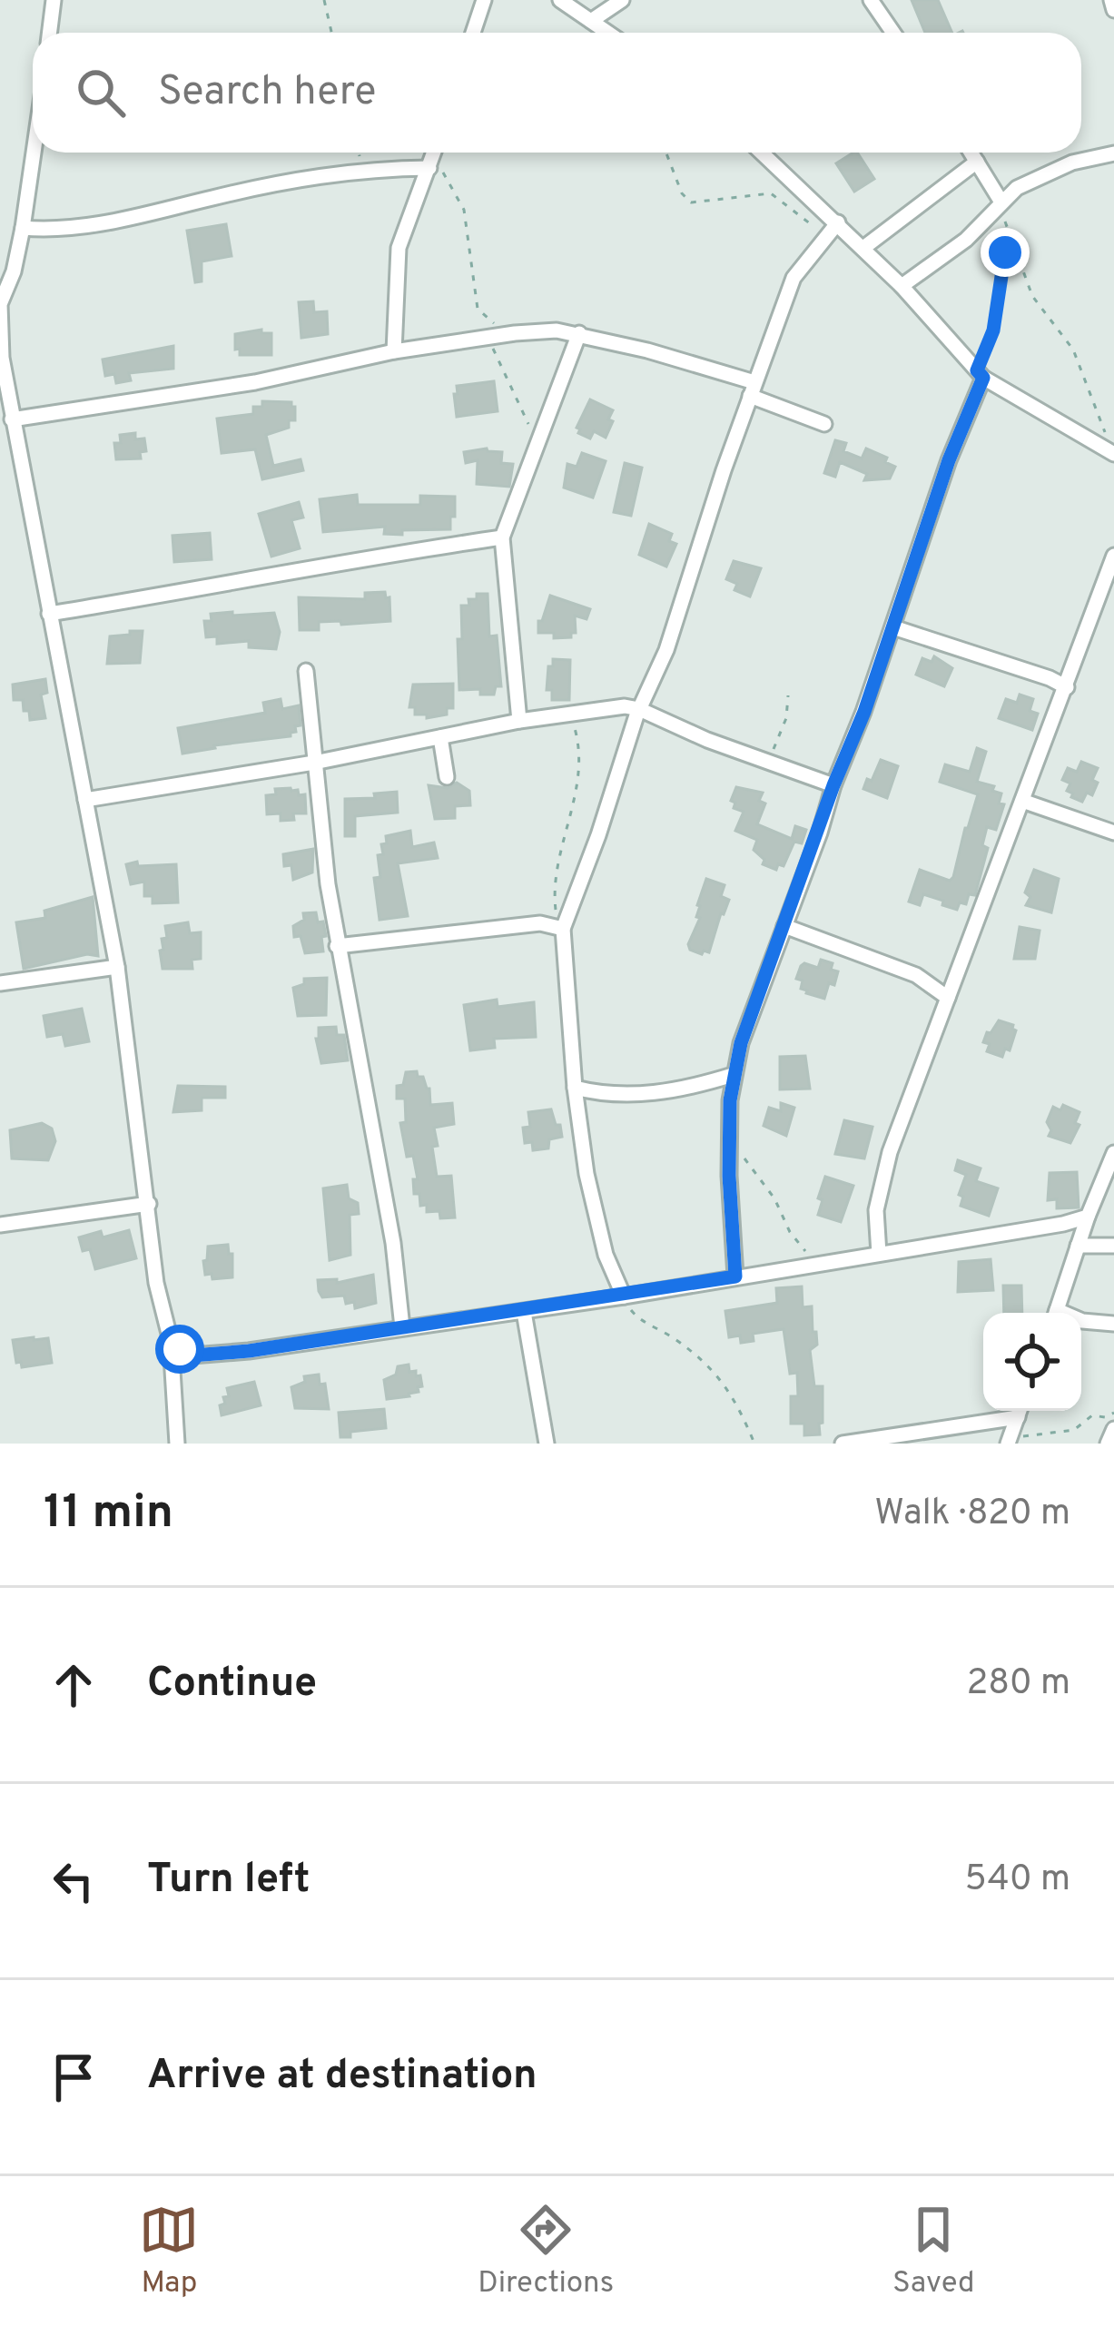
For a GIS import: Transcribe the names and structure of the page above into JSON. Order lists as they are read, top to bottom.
{
  "page": {
    "search": "Search here",
    "heading": ["11 min", "Walk · 820 m"],
    "list": [
      ["Continue", "280 m"],
      ["Turn left", "540 m"],
      "Arrive at destination"
    ],
    "nav": ["Map", "Directions", "Saved"]
  }
}
